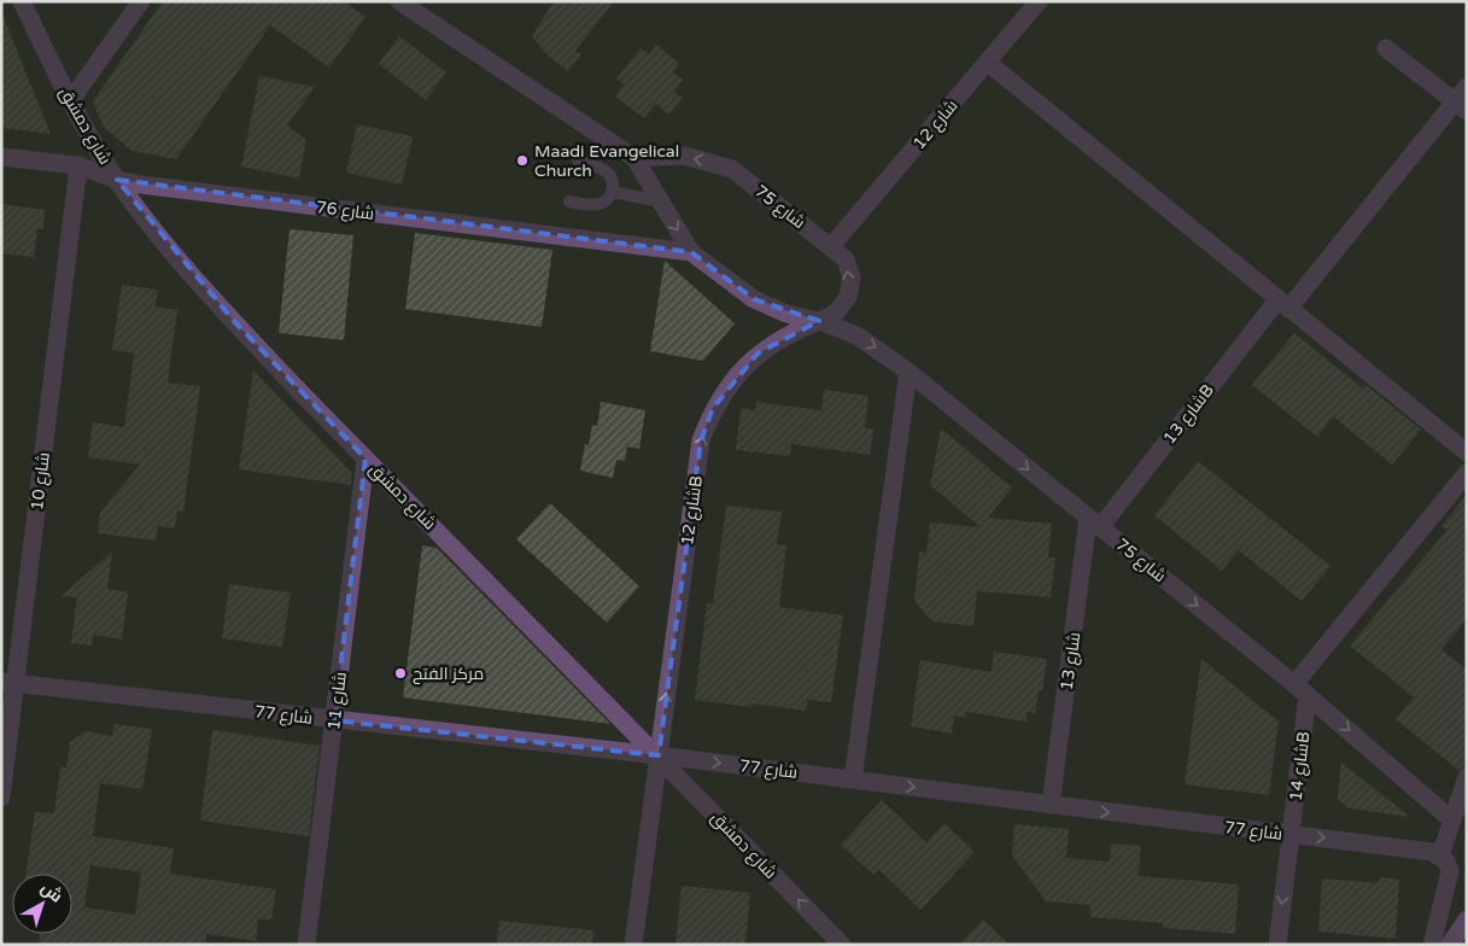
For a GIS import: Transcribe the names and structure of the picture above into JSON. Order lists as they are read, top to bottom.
{
  "streets": {
    "street": [
      "شارع 12",
      "شارع دمشق",
      "شارع 75",
      "شارع 76",
      "شارع 13B",
      "شارع 10",
      "شارع 12B",
      "شارع 13",
      "شارع 11",
      "شارع 77",
      "شارع 14B"
    ]
  },
  "crossings": [
    ["شارع 12", "شارع 75"],
    ["شارع دمشق", "شارع 76"],
    ["شارع دمشق", "شارع 12B"],
    ["شارع دمشق", "شارع 11"],
    ["شارع دمشق", "شارع 77"],
    ["شارع 75", "شارع 76"],
    ["شارع 75", "شارع 13B"],
    ["شارع 75", "شارع 12B"],
    ["شارع 75", "شارع 13"],
    ["شارع 75", "شارع 14B"],
    ["شارع 76", "شارع 10"],
    ["شارع 13B", "شارع 13"],
    ["شارع 10", "شارع 77"],
    ["شارع 12B", "شارع 77"],
    ["شارع 13", "شارع 77"],
    ["شارع 11", "شارع 77"],
    ["شارع 77", "شارع 14B"]
  ],
  "one_way": ["شارع 12B", "شارع 77"],
  "places": ["Maadi Evangelical Church", "مركز الفتح"],
  "north": "top right"
}
